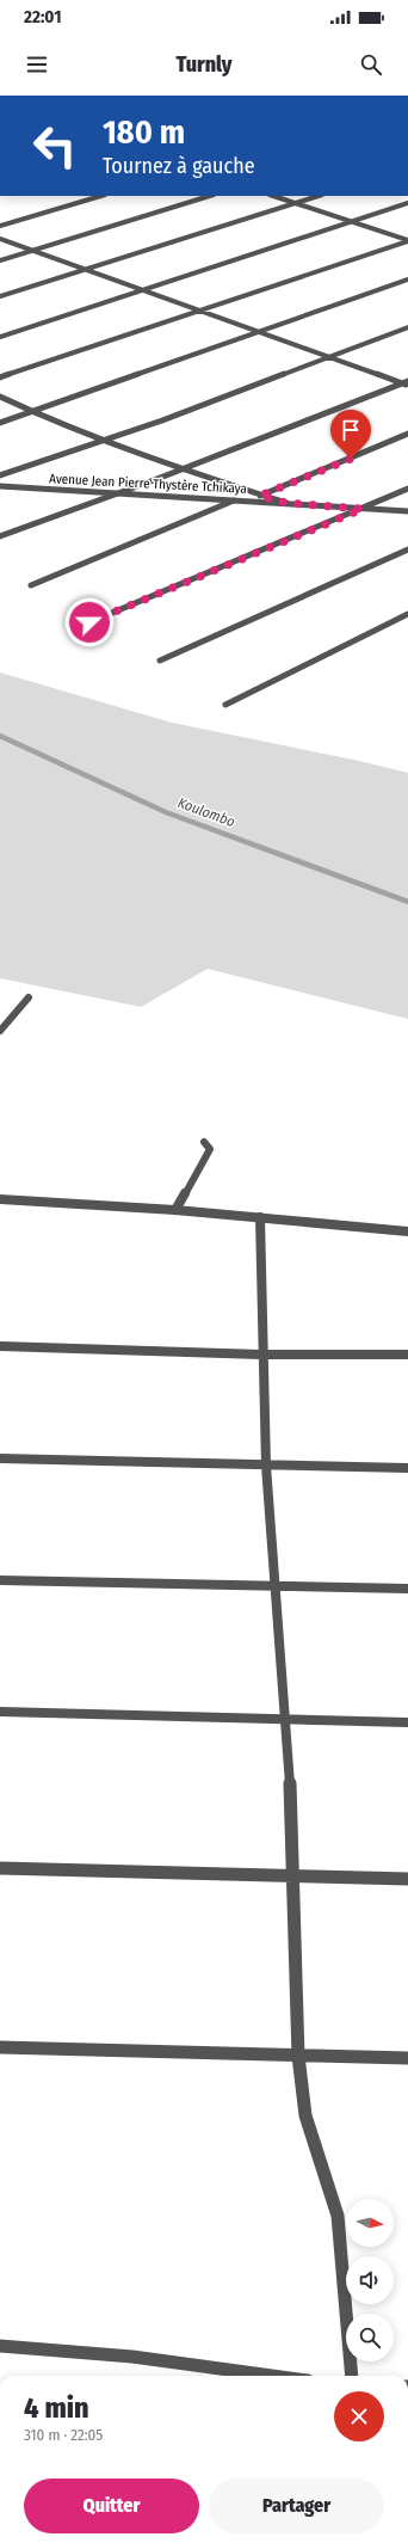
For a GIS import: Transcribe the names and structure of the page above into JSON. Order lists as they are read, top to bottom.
{
  "streets": {
    "street": ["Avenue Jean Pierre Thystère Tchikaya"]
  },
  "water": ["Koulombo"],
  "north": "right",
  "page": {
    "status": "22:01",
    "header": "Turnly",
    "turn": ["180 m", "Tournez à gauche"],
    "heading": ["4 min", "310 m · 22:05"],
    "buttons": ["Quitter", "Partager"]
  }
}
